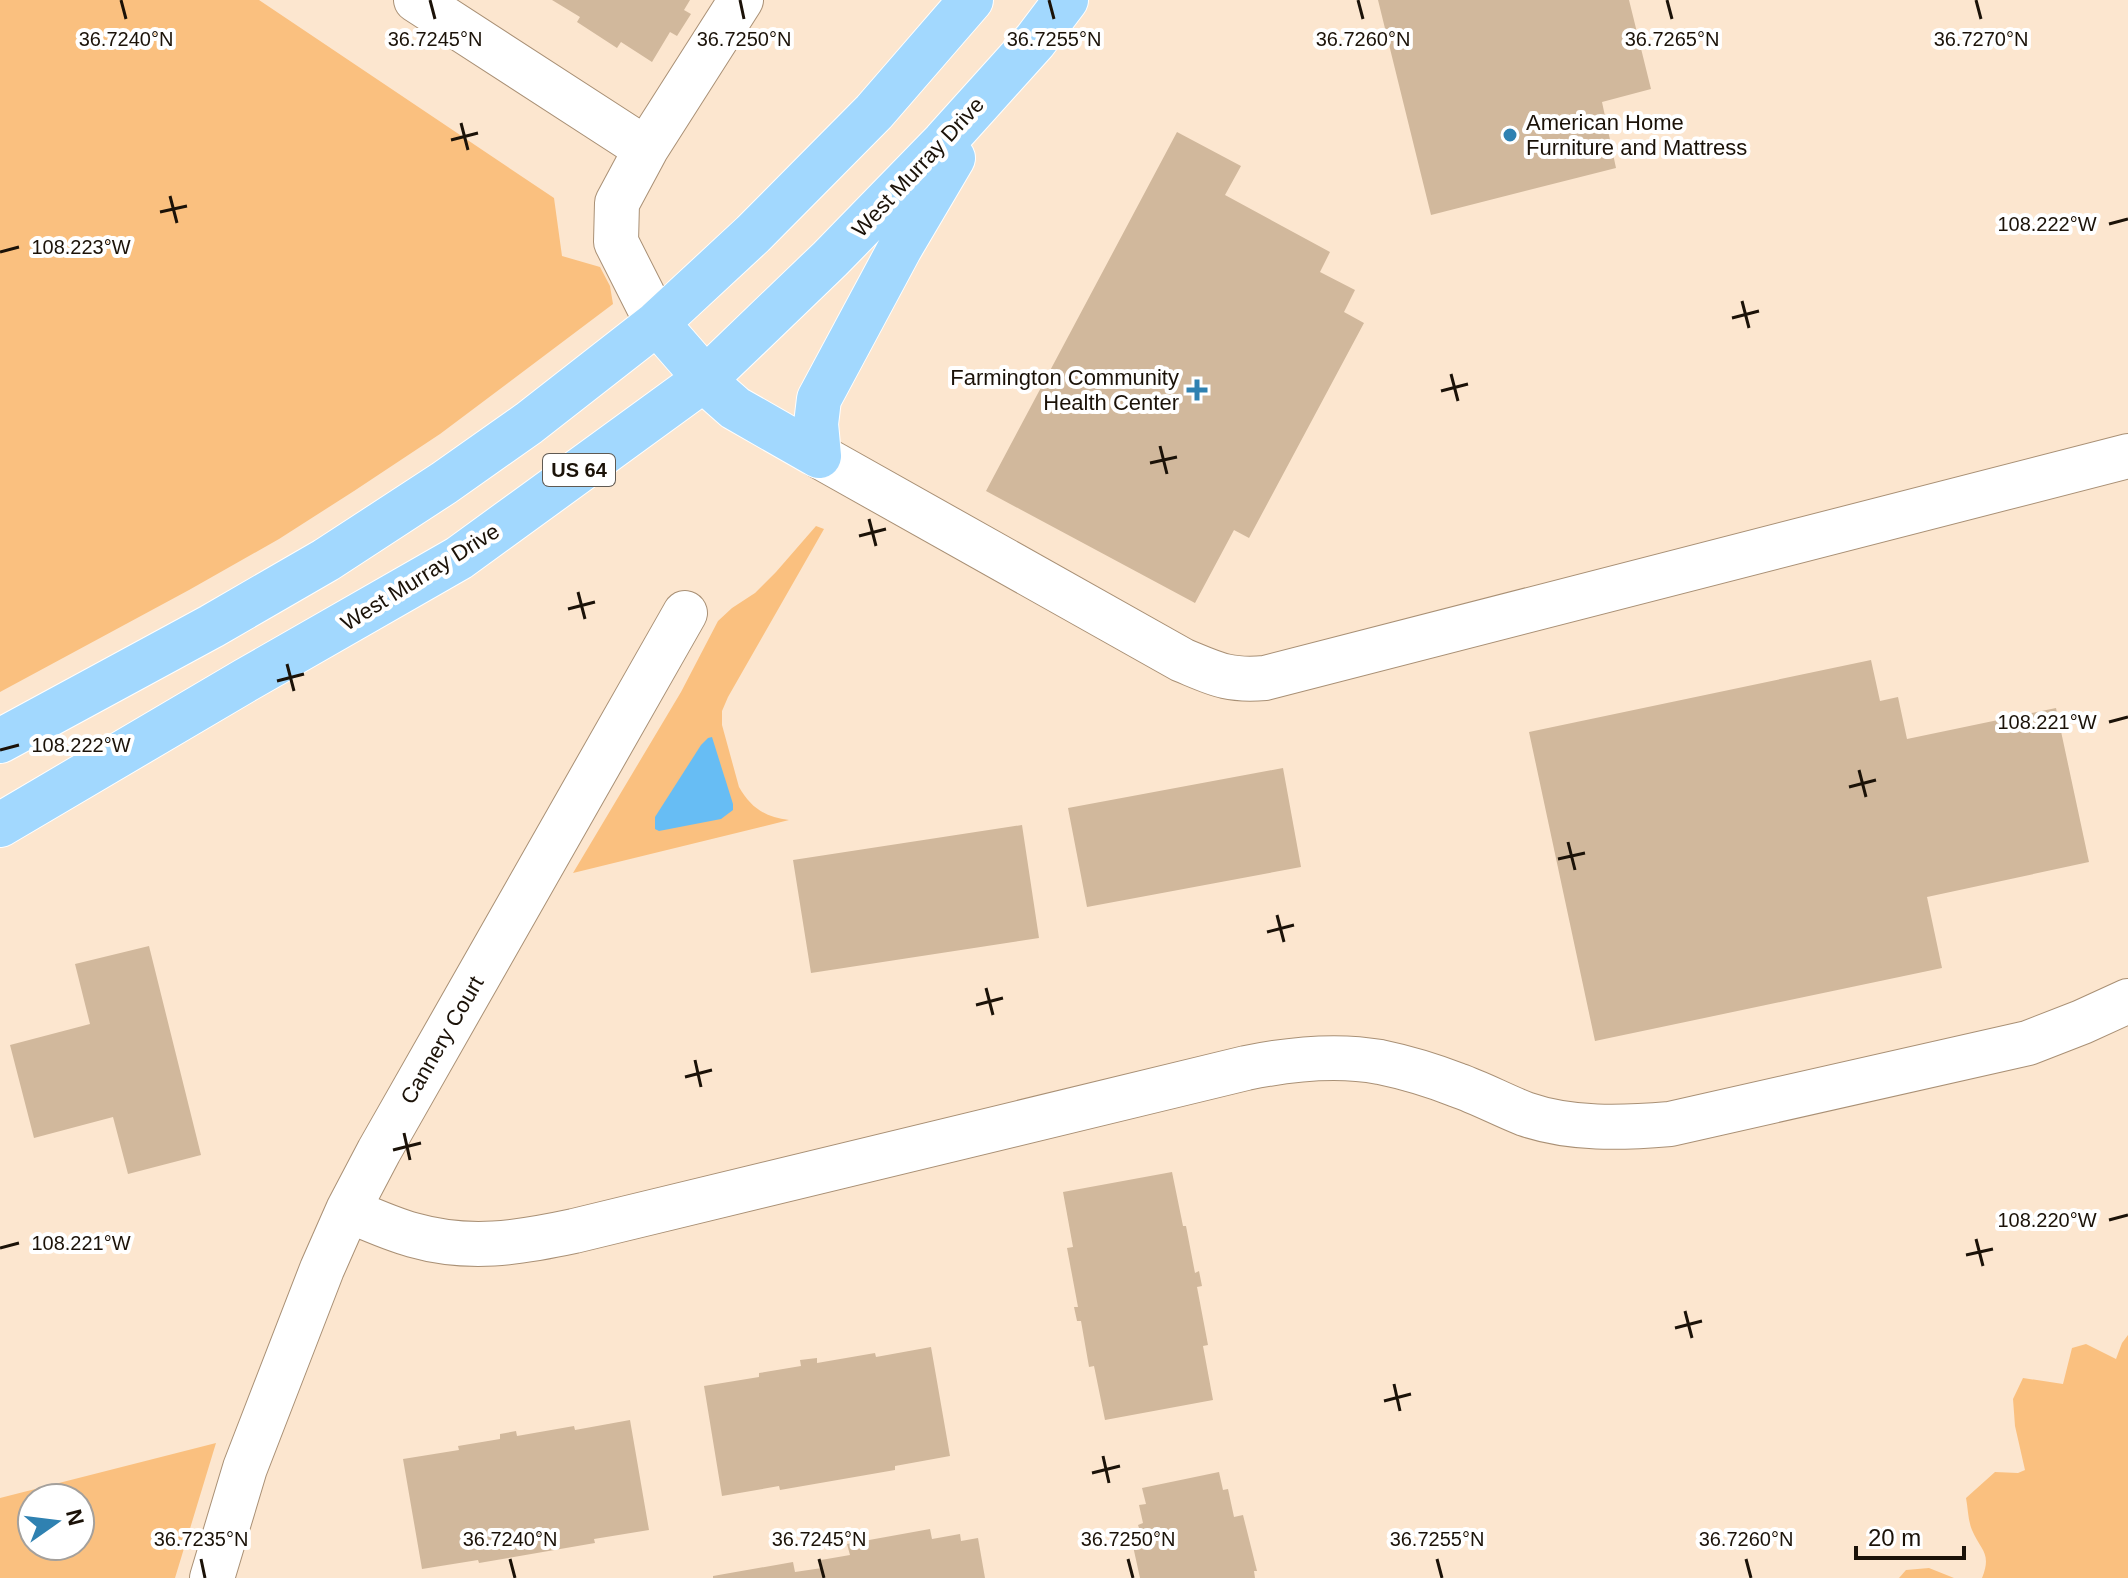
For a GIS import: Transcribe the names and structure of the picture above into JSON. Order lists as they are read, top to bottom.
{
  "streets": {
    "highway": ["West Murray Drive", "US 64"],
    "street": ["Cannery Court"]
  },
  "places": {
    "other": ["American Home Furniture and Mattress"],
    "health": ["Farmington Community Health Center"]
  },
  "scale_bar": "20 m",
  "north": "right",
  "coordinates": [
    "36.7255°N",
    "36.7260°N",
    "36.7240°N",
    "36.7245°N",
    "36.7250°N",
    "36.7265°N",
    "36.7270°N",
    "108.222°W",
    "108.223°W",
    "108.221°W",
    "108.220°W",
    "36.7235°N"
  ]
}
